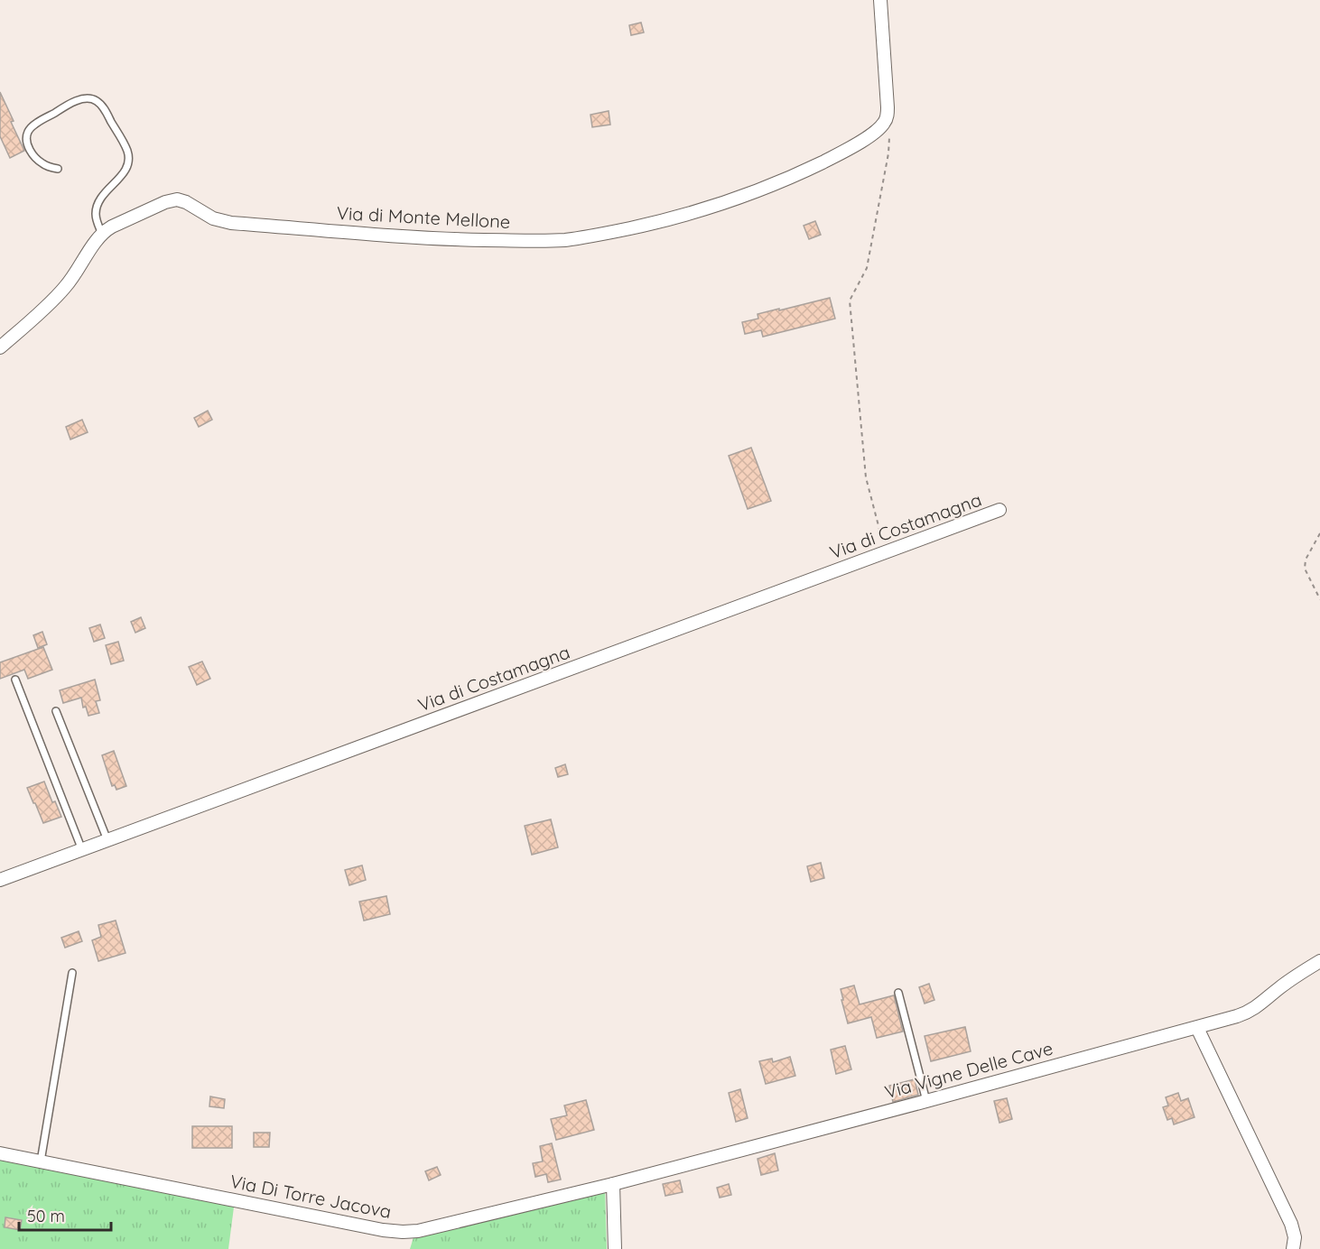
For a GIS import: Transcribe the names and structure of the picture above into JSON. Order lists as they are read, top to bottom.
{
  "streets": {
    "street": [
      "Via di Monte Mellone",
      "Via di Costamagna",
      "Via Vigne Delle Cave",
      "Via Di Torre Jacova"
    ]
  },
  "crossings": [
    ["Via Vigne Delle Cave", "Via Di Torre Jacova"]
  ],
  "scale_bar": "50 m"
}
